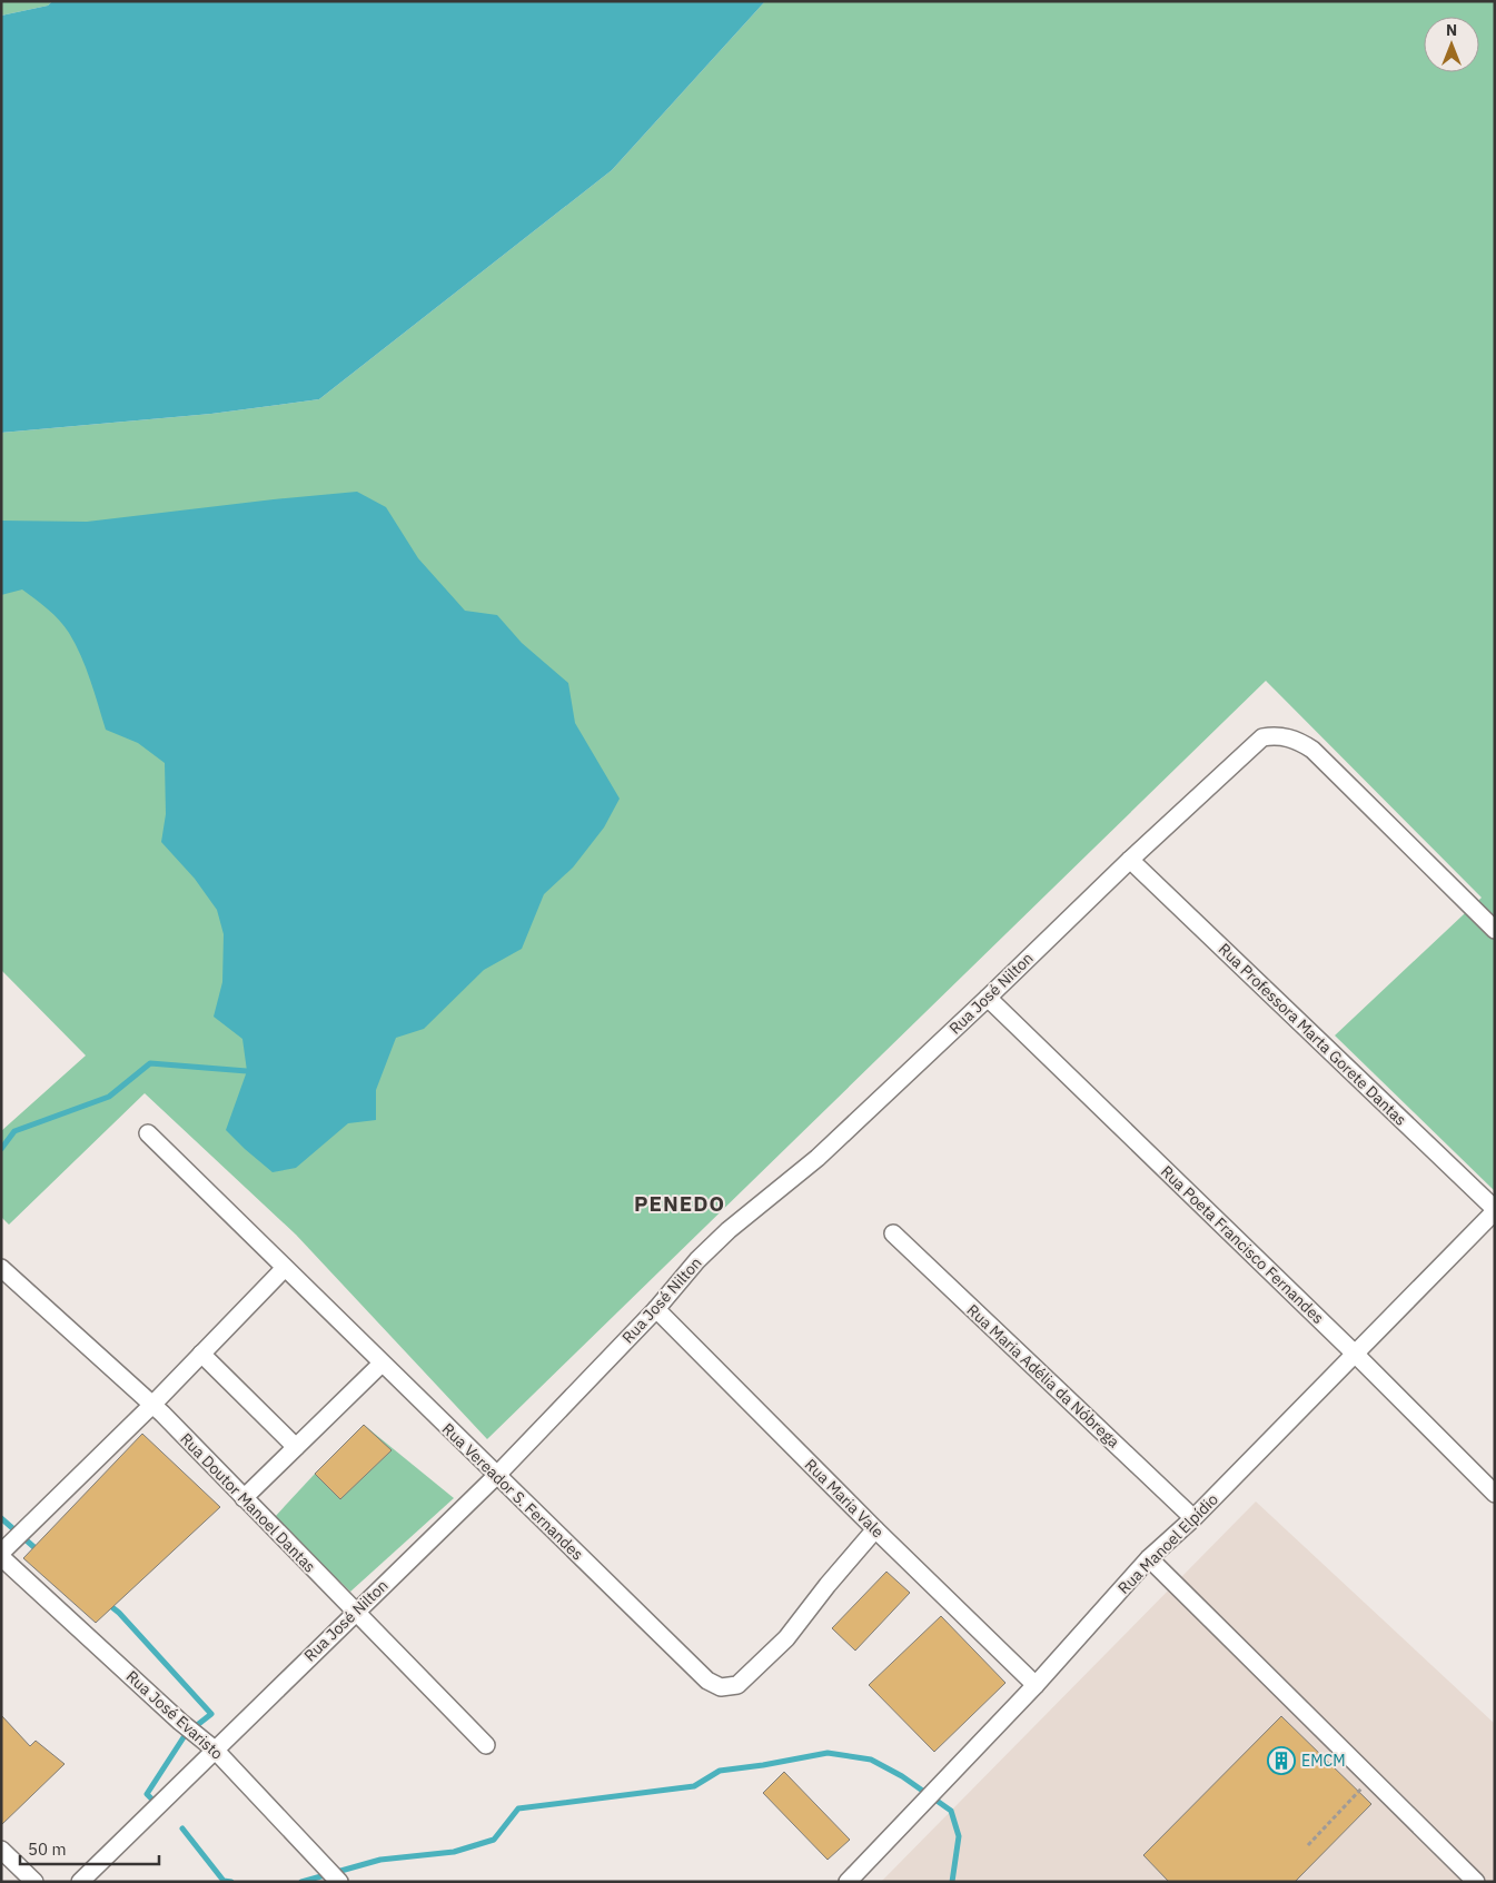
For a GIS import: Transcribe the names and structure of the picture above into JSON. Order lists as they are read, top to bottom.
{
  "streets": {
    "street": [
      "Rua José Nilton",
      "Rua Professora Marta Gorete Dantas",
      "Rua Poeta Francisco Fernandes",
      "Rua Maria Adélia da Nóbrega",
      "Rua Vereador S. Fernandes",
      "Rua Maria Vale",
      "Rua Doutor Manoel Dantas",
      "Rua Manoel Elpídio",
      "Rua José Evaristo"
    ]
  },
  "crossings": [
    ["Rua José Nilton", "Rua Professora Marta Gorete Dantas"],
    ["Rua José Nilton", "Rua Poeta Francisco Fernandes"],
    ["Rua José Nilton", "Rua Vereador S. Fernandes"],
    ["Rua José Nilton", "Rua Maria Vale"],
    ["Rua José Nilton", "Rua Doutor Manoel Dantas"],
    ["Rua José Nilton", "Rua José Evaristo"],
    ["Rua Professora Marta Gorete Dantas", "Rua Manoel Elpídio"],
    ["Rua Poeta Francisco Fernandes", "Rua Manoel Elpídio"],
    ["Rua Maria Adélia da Nóbrega", "Rua Manoel Elpídio"],
    ["Rua Vereador S. Fernandes", "Rua Maria Vale"],
    ["Rua Maria Vale", "Rua Manoel Elpídio"]
  ],
  "districts": ["PENEDO"],
  "places": {
    "building": ["EMCM"]
  },
  "scale_bar": "50 m",
  "north": "top"
}
